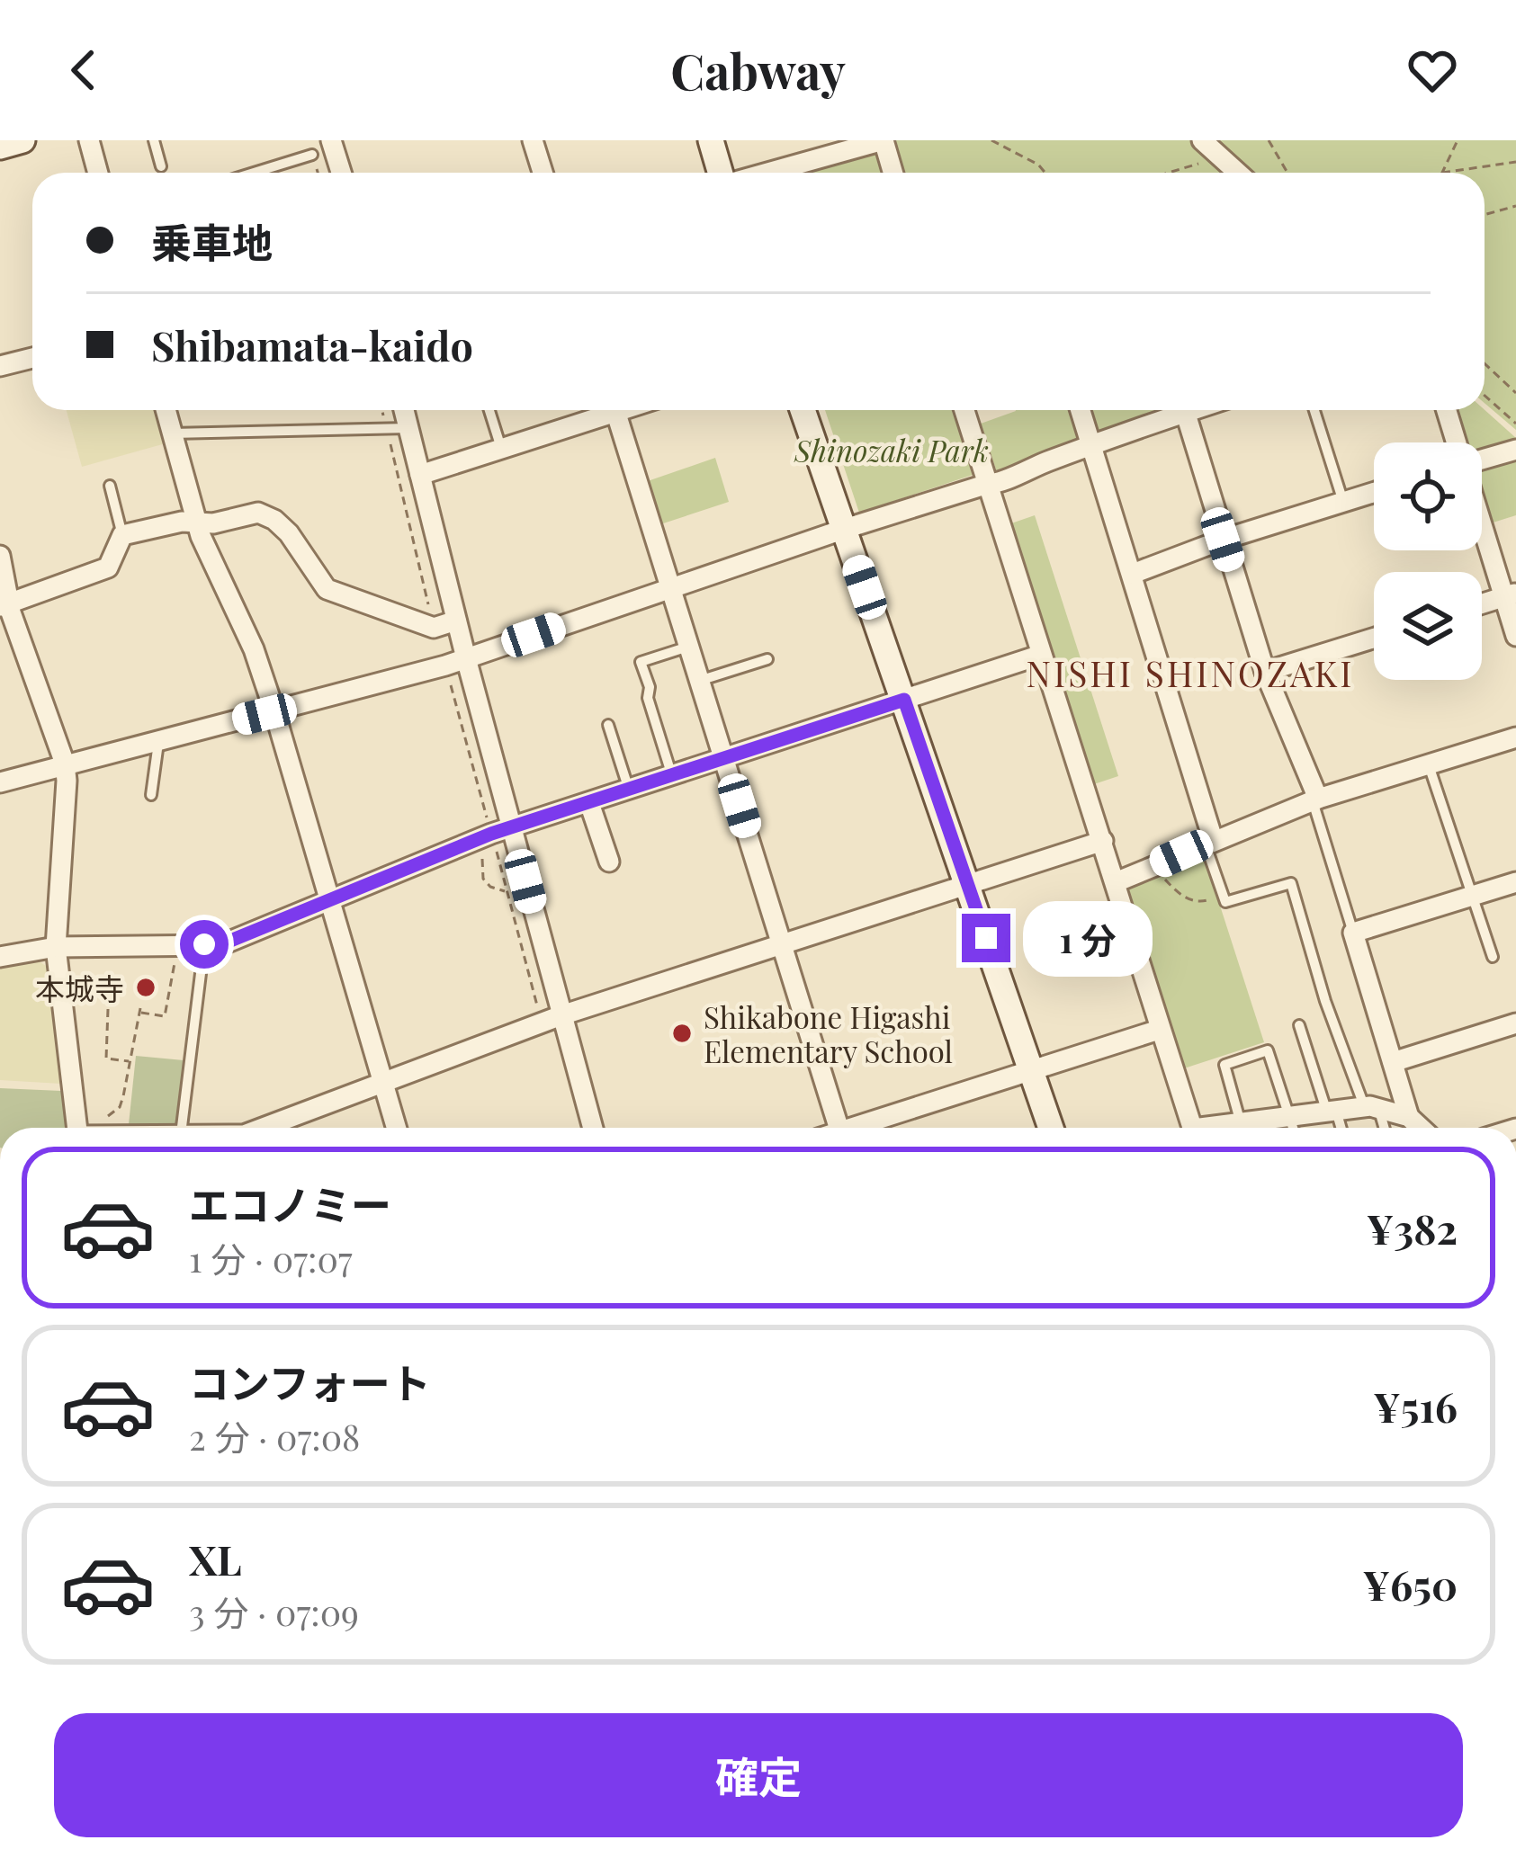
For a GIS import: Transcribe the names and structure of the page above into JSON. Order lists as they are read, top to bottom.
{
  "districts": ["NISHI SHINOZAKI"],
  "parks": ["Shinozaki Park"],
  "places": ["本城寺", "Shikabone Higashi Elementary School"],
  "page": {
    "header": "Cabway",
    "banner": ["乗車地", "Shibamata-kaido"],
    "bubble": "1 分",
    "list": [
      {
        "name": "エコノミー",
        "note": "1 分 · 07:07",
        "value": "¥382"
      },
      {
        "name": "コンフォート",
        "note": "2 分 · 07:08",
        "value": "¥516"
      },
      {
        "name": "XL",
        "note": "3 分 · 07:09",
        "value": "¥650"
      }
    ],
    "buttons": "確定"
  }
}
